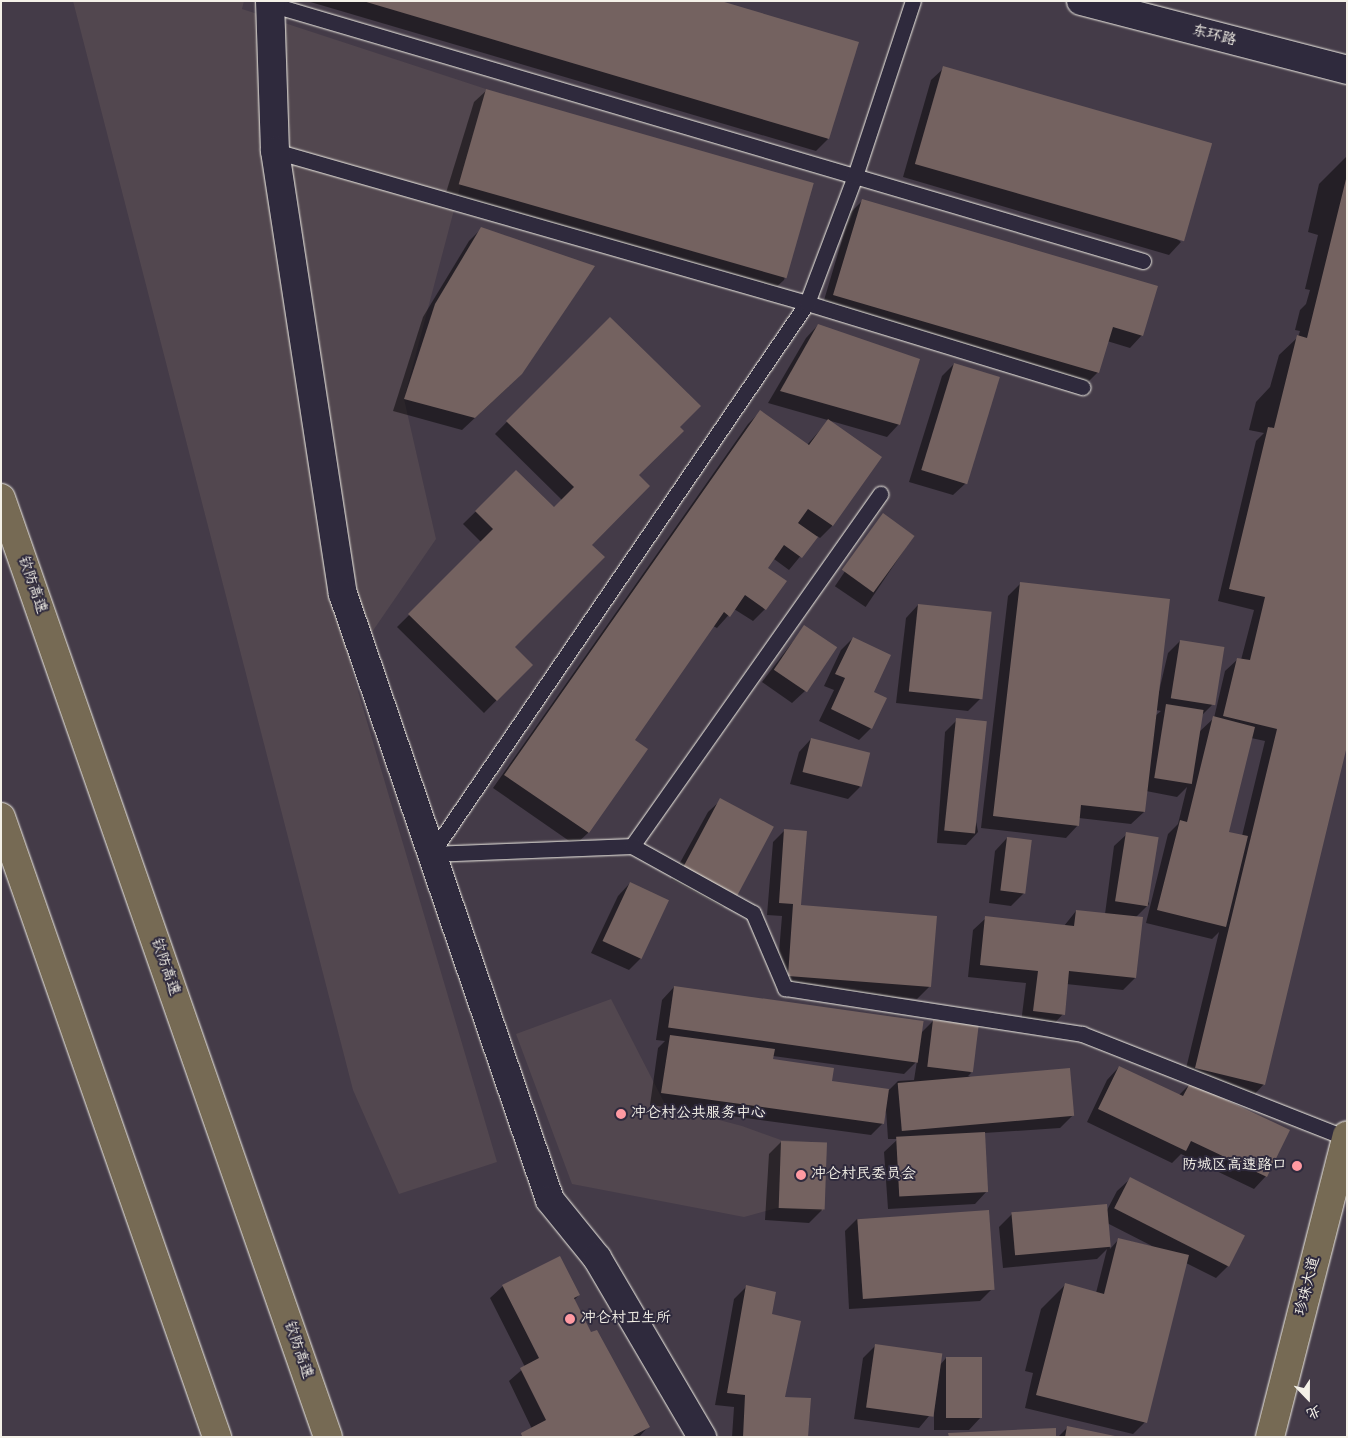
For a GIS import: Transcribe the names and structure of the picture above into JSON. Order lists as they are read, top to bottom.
{
  "streets": {
    "main road": ["钦防高速", "珍珠大道"],
    "street": ["东环路"]
  },
  "places": [
    "冲仑村公共服务中心",
    "防城区高速路口",
    "冲仑村民委员会",
    "冲仑村卫生所"
  ],
  "north": "bottom"
}
